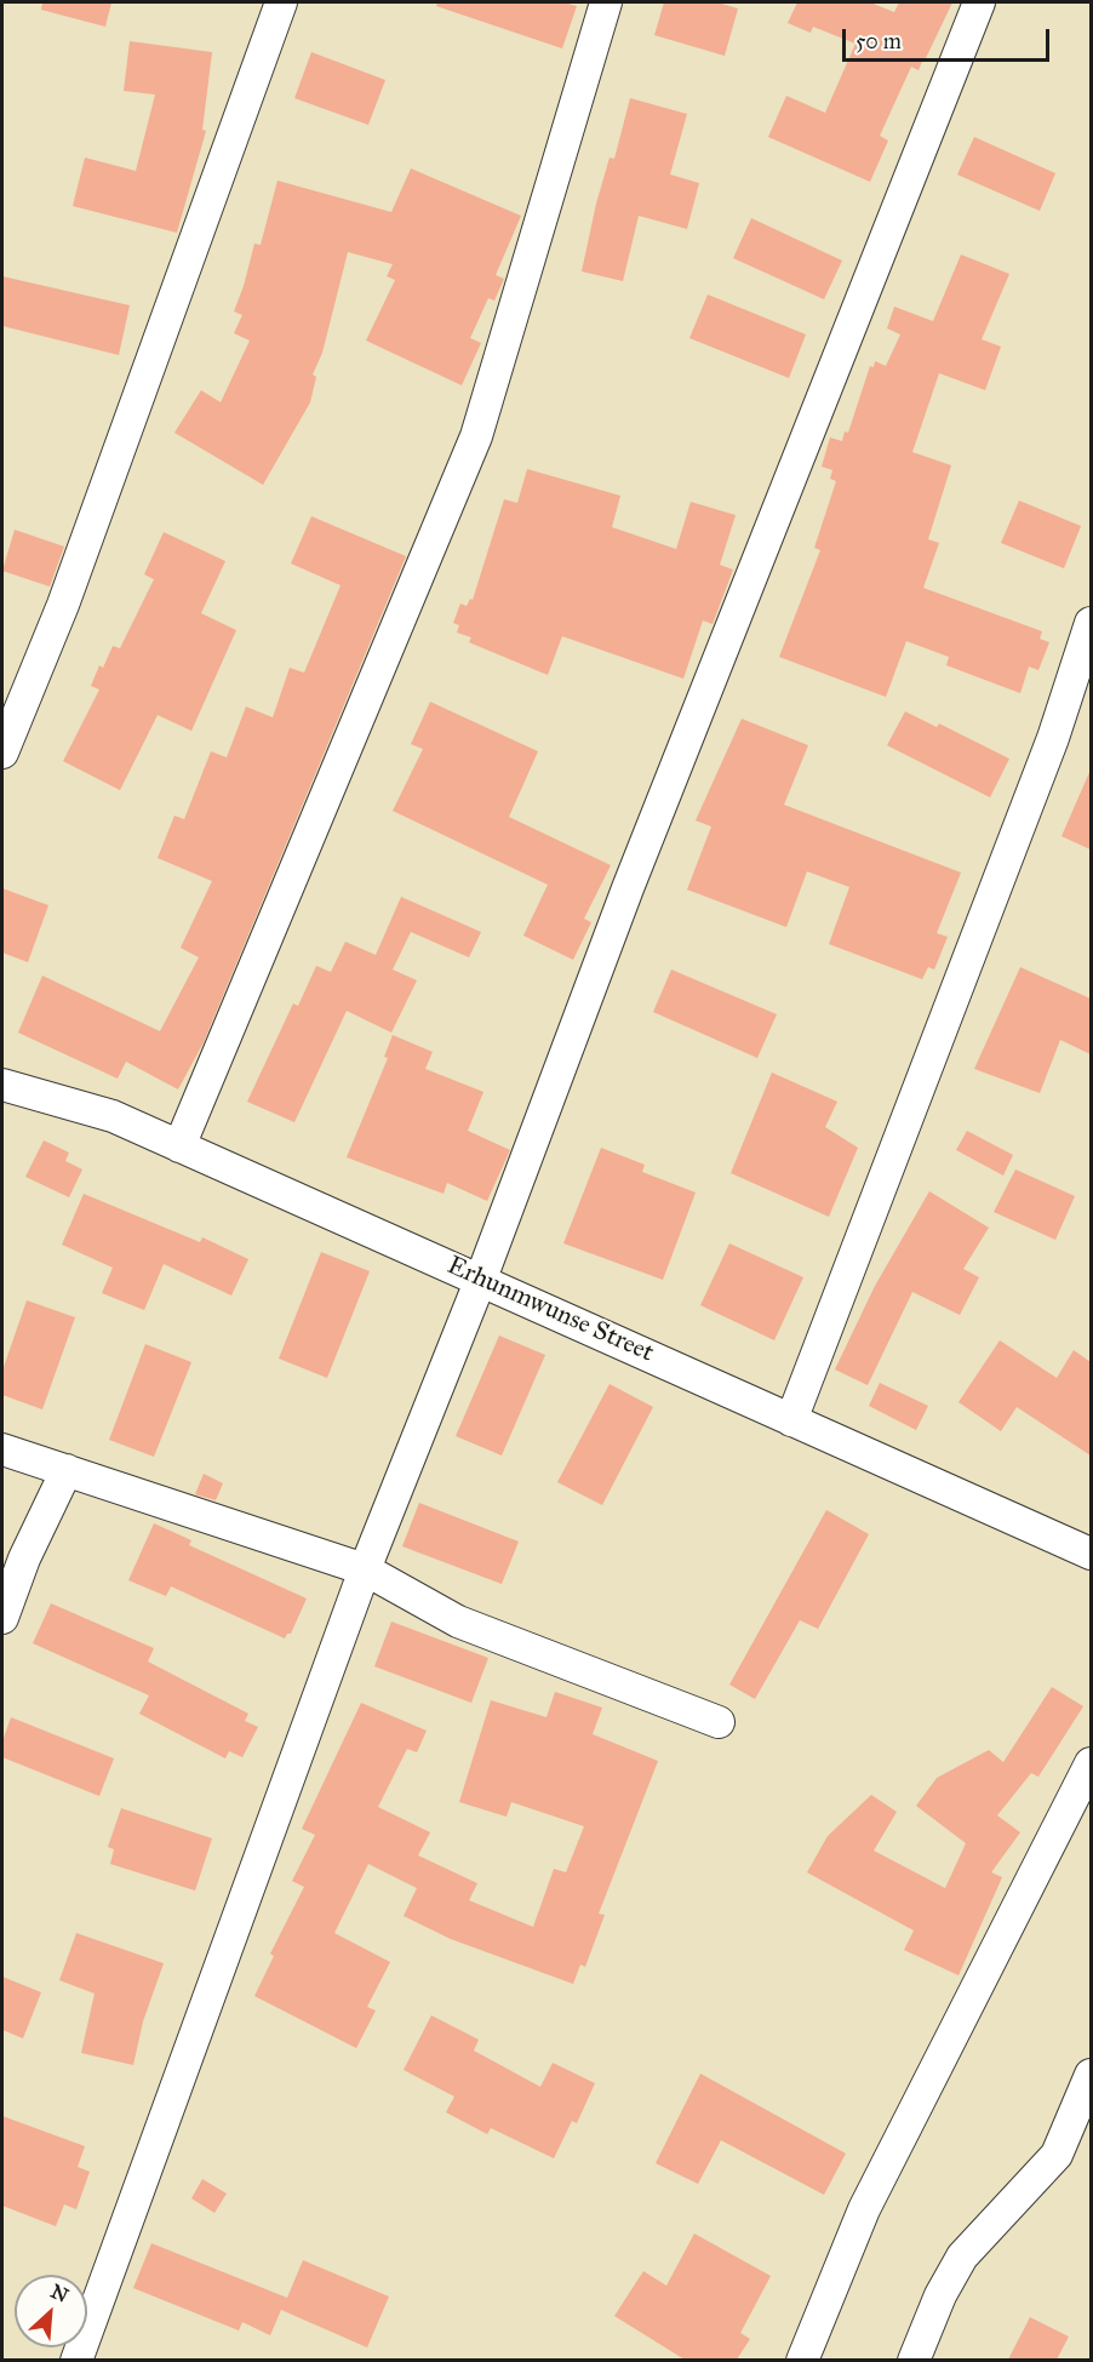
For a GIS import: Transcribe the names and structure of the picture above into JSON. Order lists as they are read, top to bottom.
{
  "streets": {
    "street": ["Erhunmwunse Street"]
  },
  "scale_bar": "50 m",
  "north": "top right"
}
